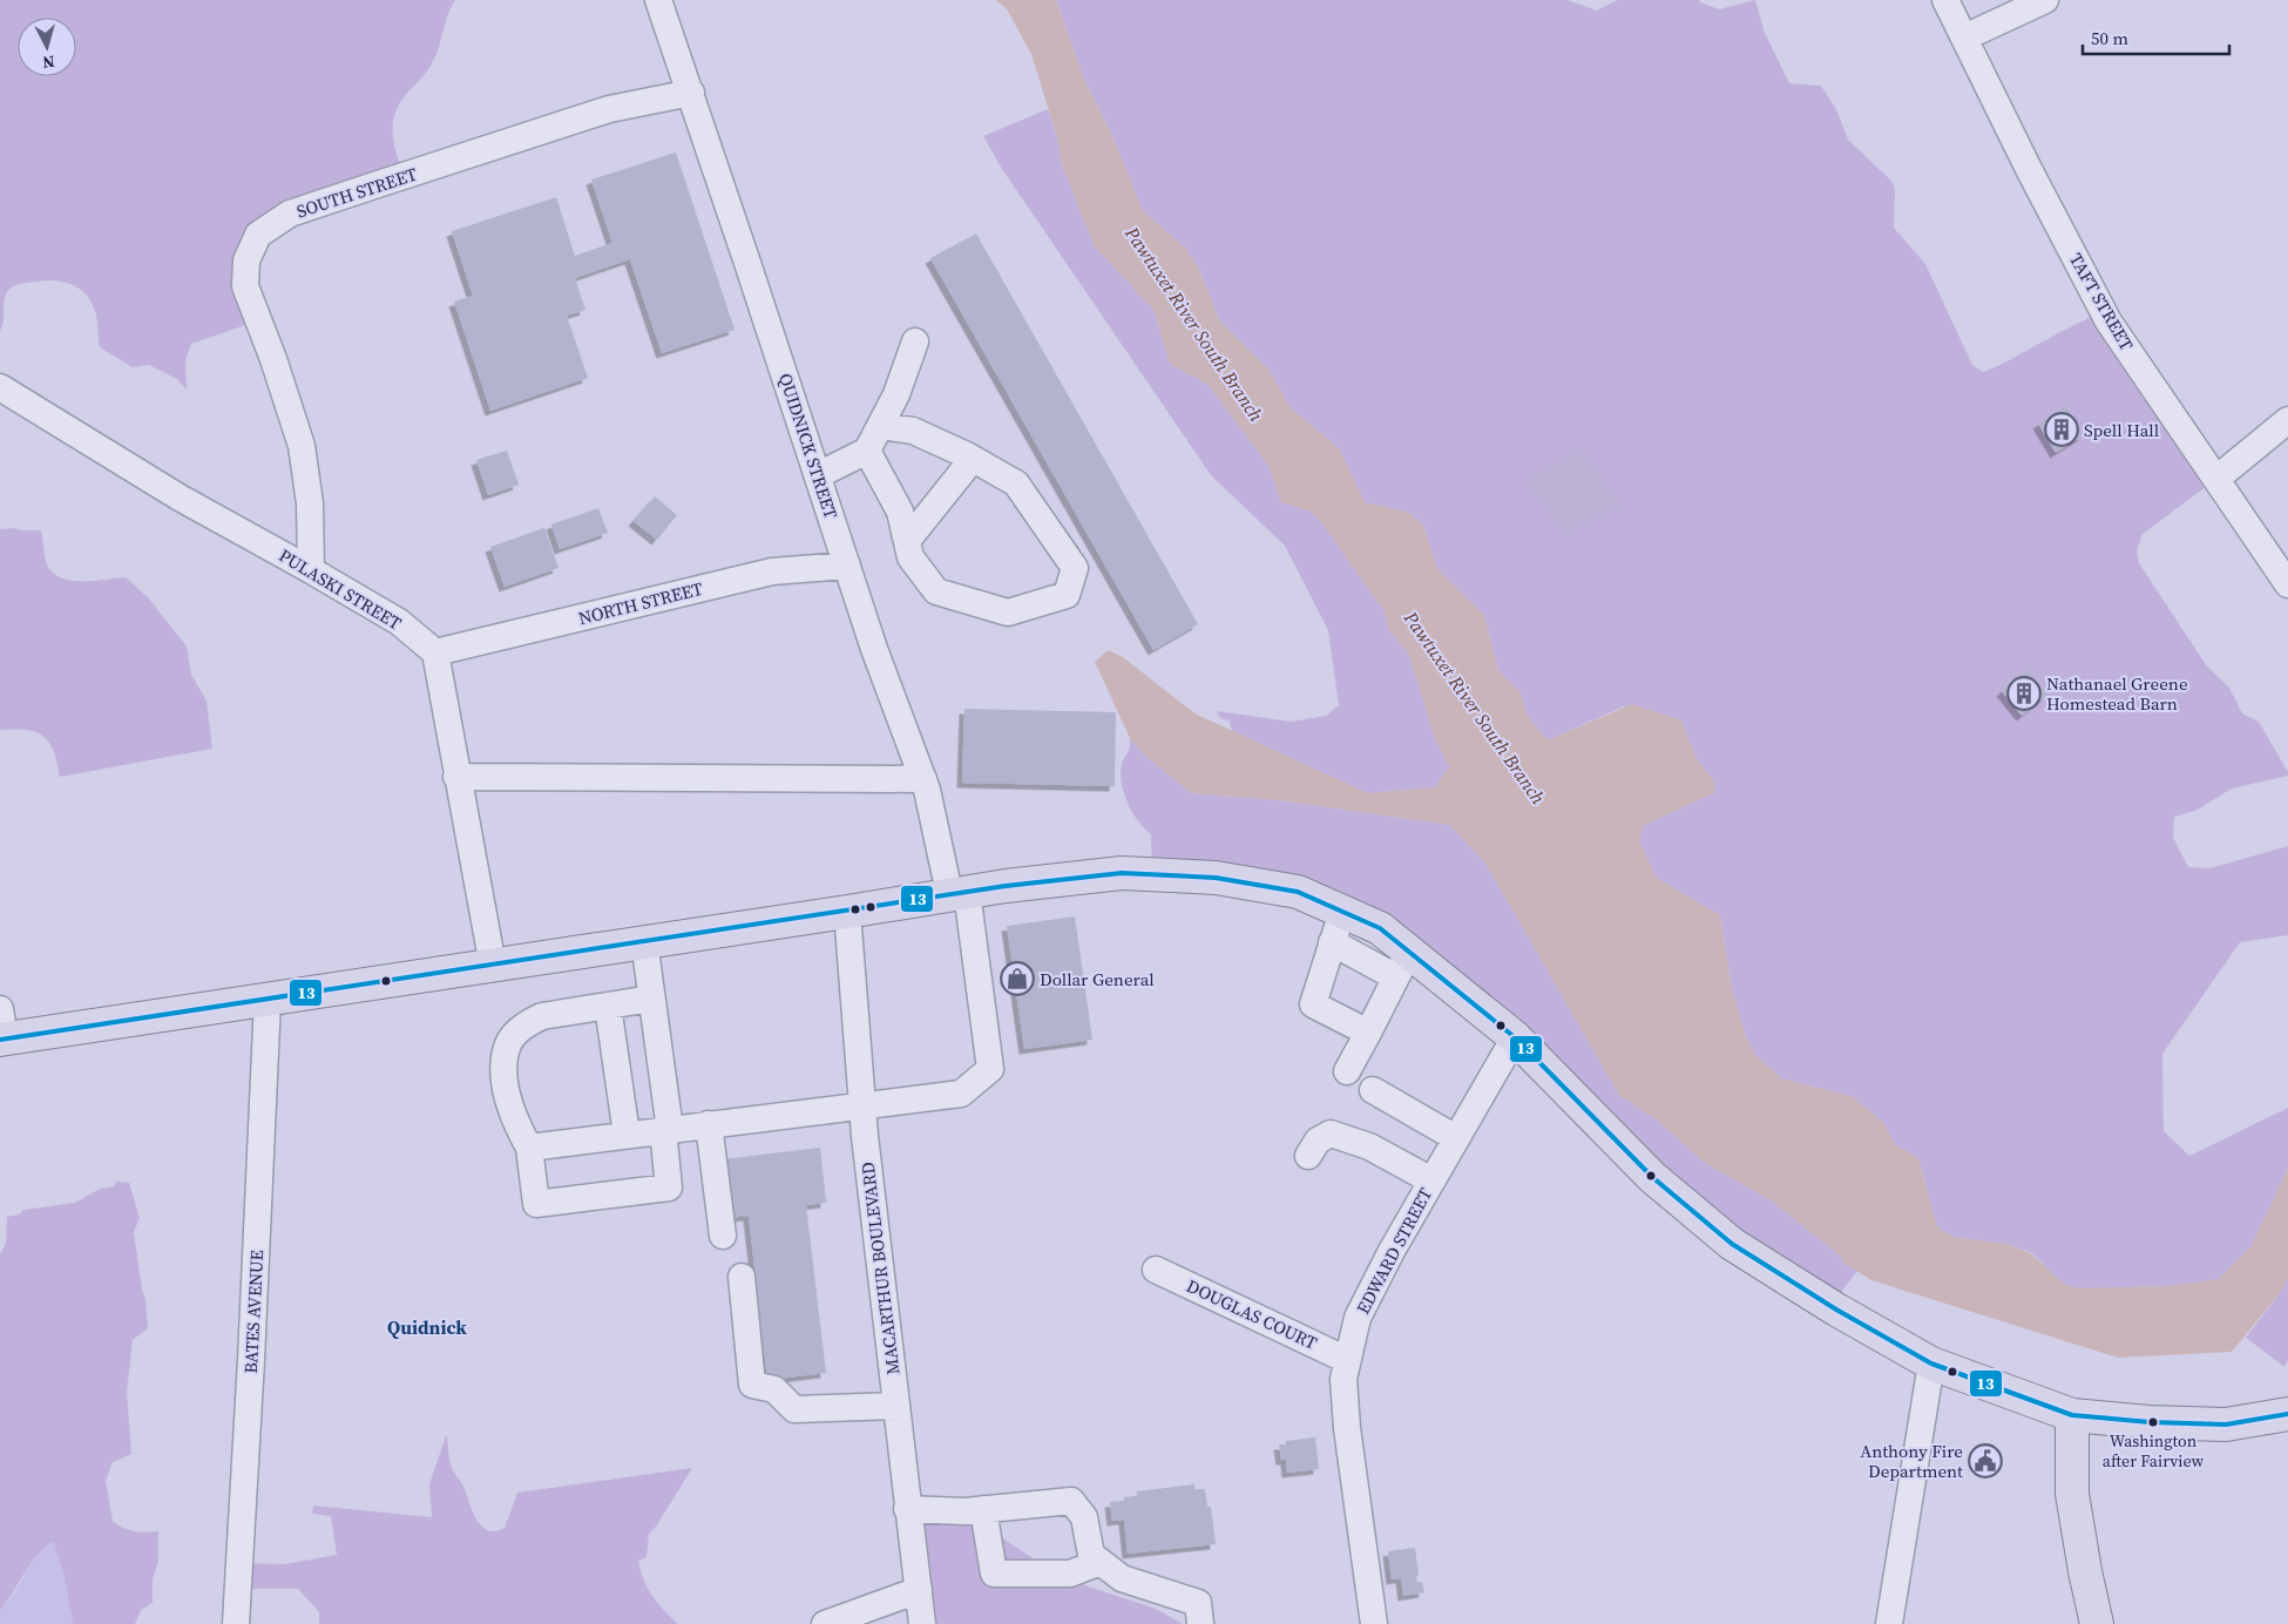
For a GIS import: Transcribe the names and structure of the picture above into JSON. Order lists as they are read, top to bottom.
{
  "streets": {
    "street": [
      "SOUTH STREET",
      "TAFT STREET",
      "QUIDNICK STREET",
      "PULASKI STREET",
      "NORTH STREET",
      "EDWARD STREET",
      "MACARTHUR BOULEVARD",
      "BATES AVENUE",
      "DOUGLAS COURT"
    ]
  },
  "crossings": [
    ["SOUTH STREET", "QUIDNICK STREET"],
    ["SOUTH STREET", "PULASKI STREET"],
    ["QUIDNICK STREET", "NORTH STREET"],
    ["QUIDNICK STREET", "MACARTHUR BOULEVARD"],
    ["PULASKI STREET", "NORTH STREET"],
    ["EDWARD STREET", "DOUGLAS COURT"]
  ],
  "districts": ["Quidnick"],
  "water": ["Pawtuxet River South Branch"],
  "places": {
    "building": ["Spell Hall", "Nathanael Greene Homestead Barn"],
    "shop": ["Dollar General"],
    "other": ["Washington after Fairview"],
    "public building": ["Anthony Fire Department"]
  },
  "lines": ["transit line 13"],
  "scale_bar": "50 m",
  "north": "bottom"
}
